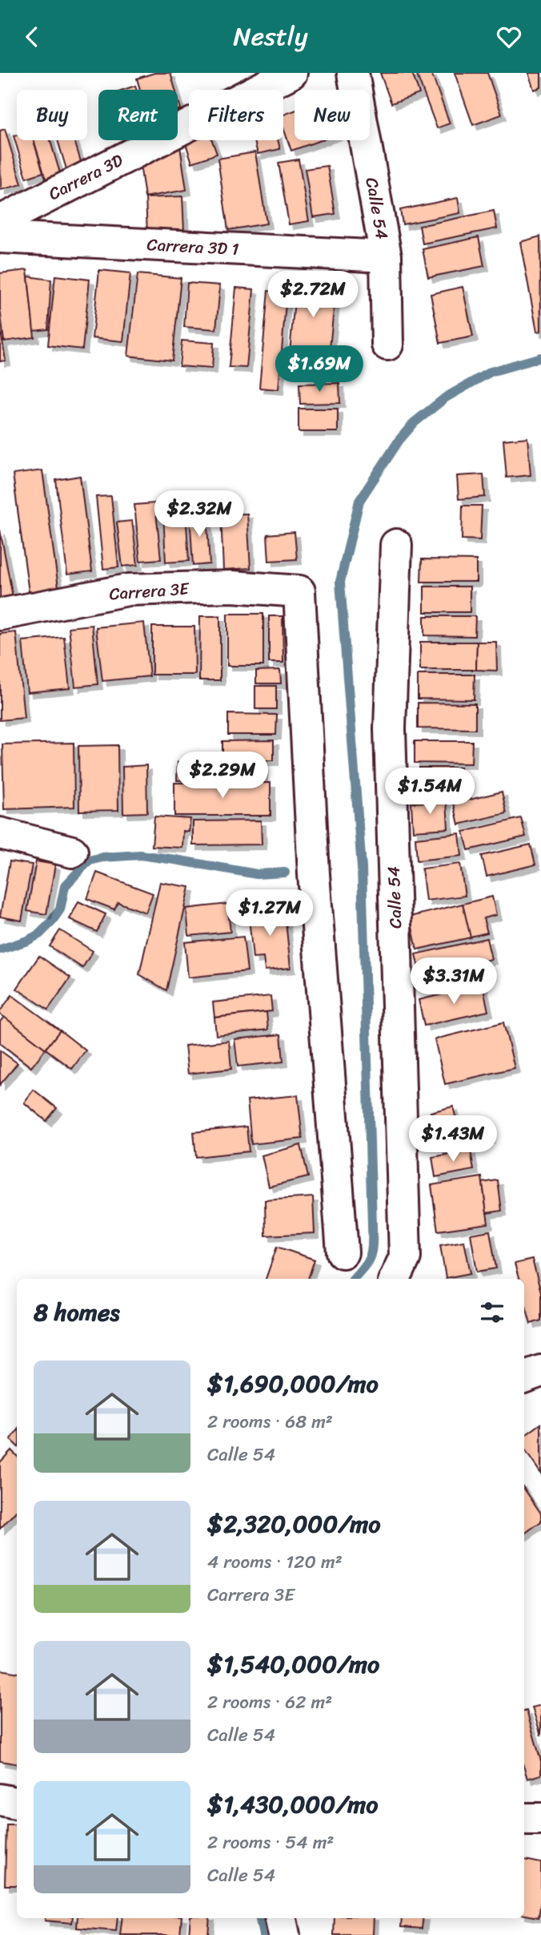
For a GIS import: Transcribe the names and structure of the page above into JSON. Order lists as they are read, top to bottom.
{
  "streets": {
    "street": [
      "Carrera 3D",
      "Calle 54",
      "Carrera 3D 1",
      "Carrera 3E"
    ]
  },
  "crossings": [
    ["Calle 54", "Carrera 3D 1"]
  ],
  "page": {
    "header": "Nestly",
    "chip": [
      "Buy",
      "Rent",
      "Filters",
      "New"
    ],
    "price": [
      "$2.72M",
      "$1.69M",
      "$2.32M",
      "$2.29M",
      "$1.54M",
      "$1.27M",
      "$3.31M",
      "$1.43M"
    ],
    "heading": "8 homes",
    "list": [
      {
        "name": "$1,690,000/mo",
        "note": "2 rooms · 68 m² · Calle 54"
      },
      {
        "name": "$2,320,000/mo",
        "note": "4 rooms · 120 m² · Carrera 3E"
      },
      {
        "name": "$1,540,000/mo",
        "note": "2 rooms · 62 m² · Calle 54"
      },
      {
        "name": "$1,430,000/mo",
        "note": "2 rooms · 54 m² · Calle 54"
      }
    ]
  }
}
